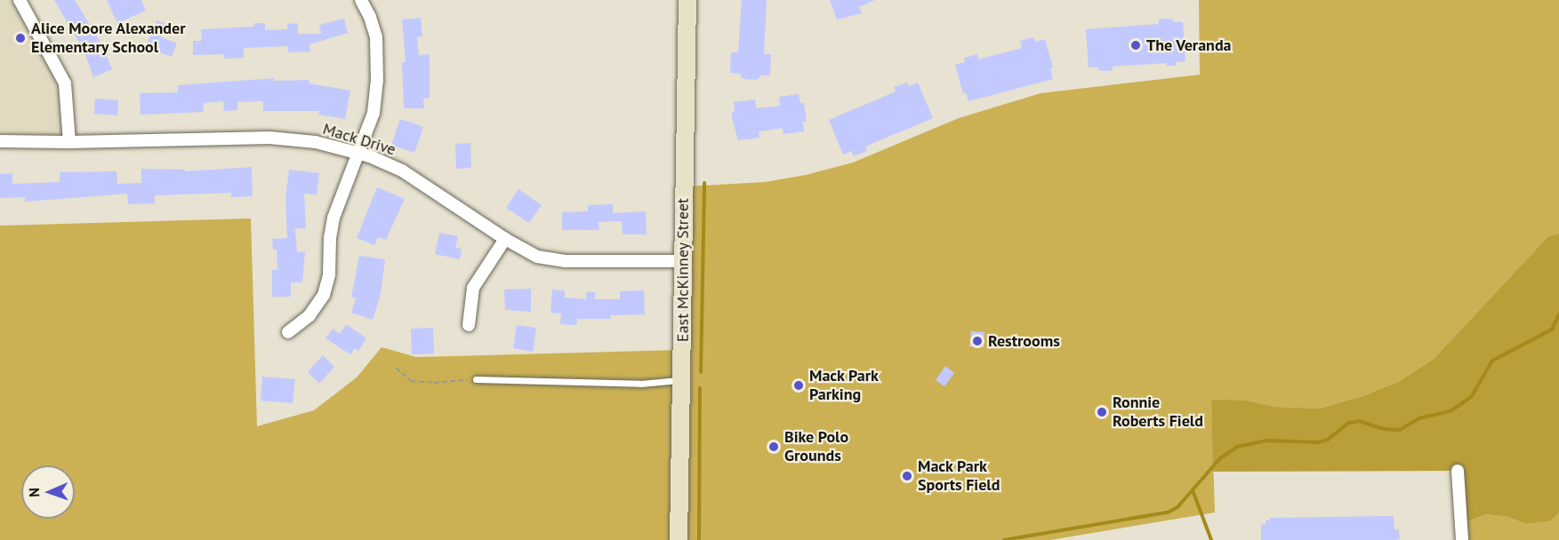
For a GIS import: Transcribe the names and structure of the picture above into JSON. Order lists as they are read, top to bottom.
{
  "streets": {
    "main road": ["East McKinney Street"],
    "street": ["Mack Drive"]
  },
  "crossings": [
    ["Mack Drive", "East McKinney Street"]
  ],
  "places": [
    "Alice Moore Alexander Elementary School",
    "The Veranda",
    "Restrooms",
    "Mack Park Parking",
    "Ronnie Roberts Field",
    "Bike Polo Grounds",
    "Mack Park Sports Field"
  ],
  "north": "left"
}
